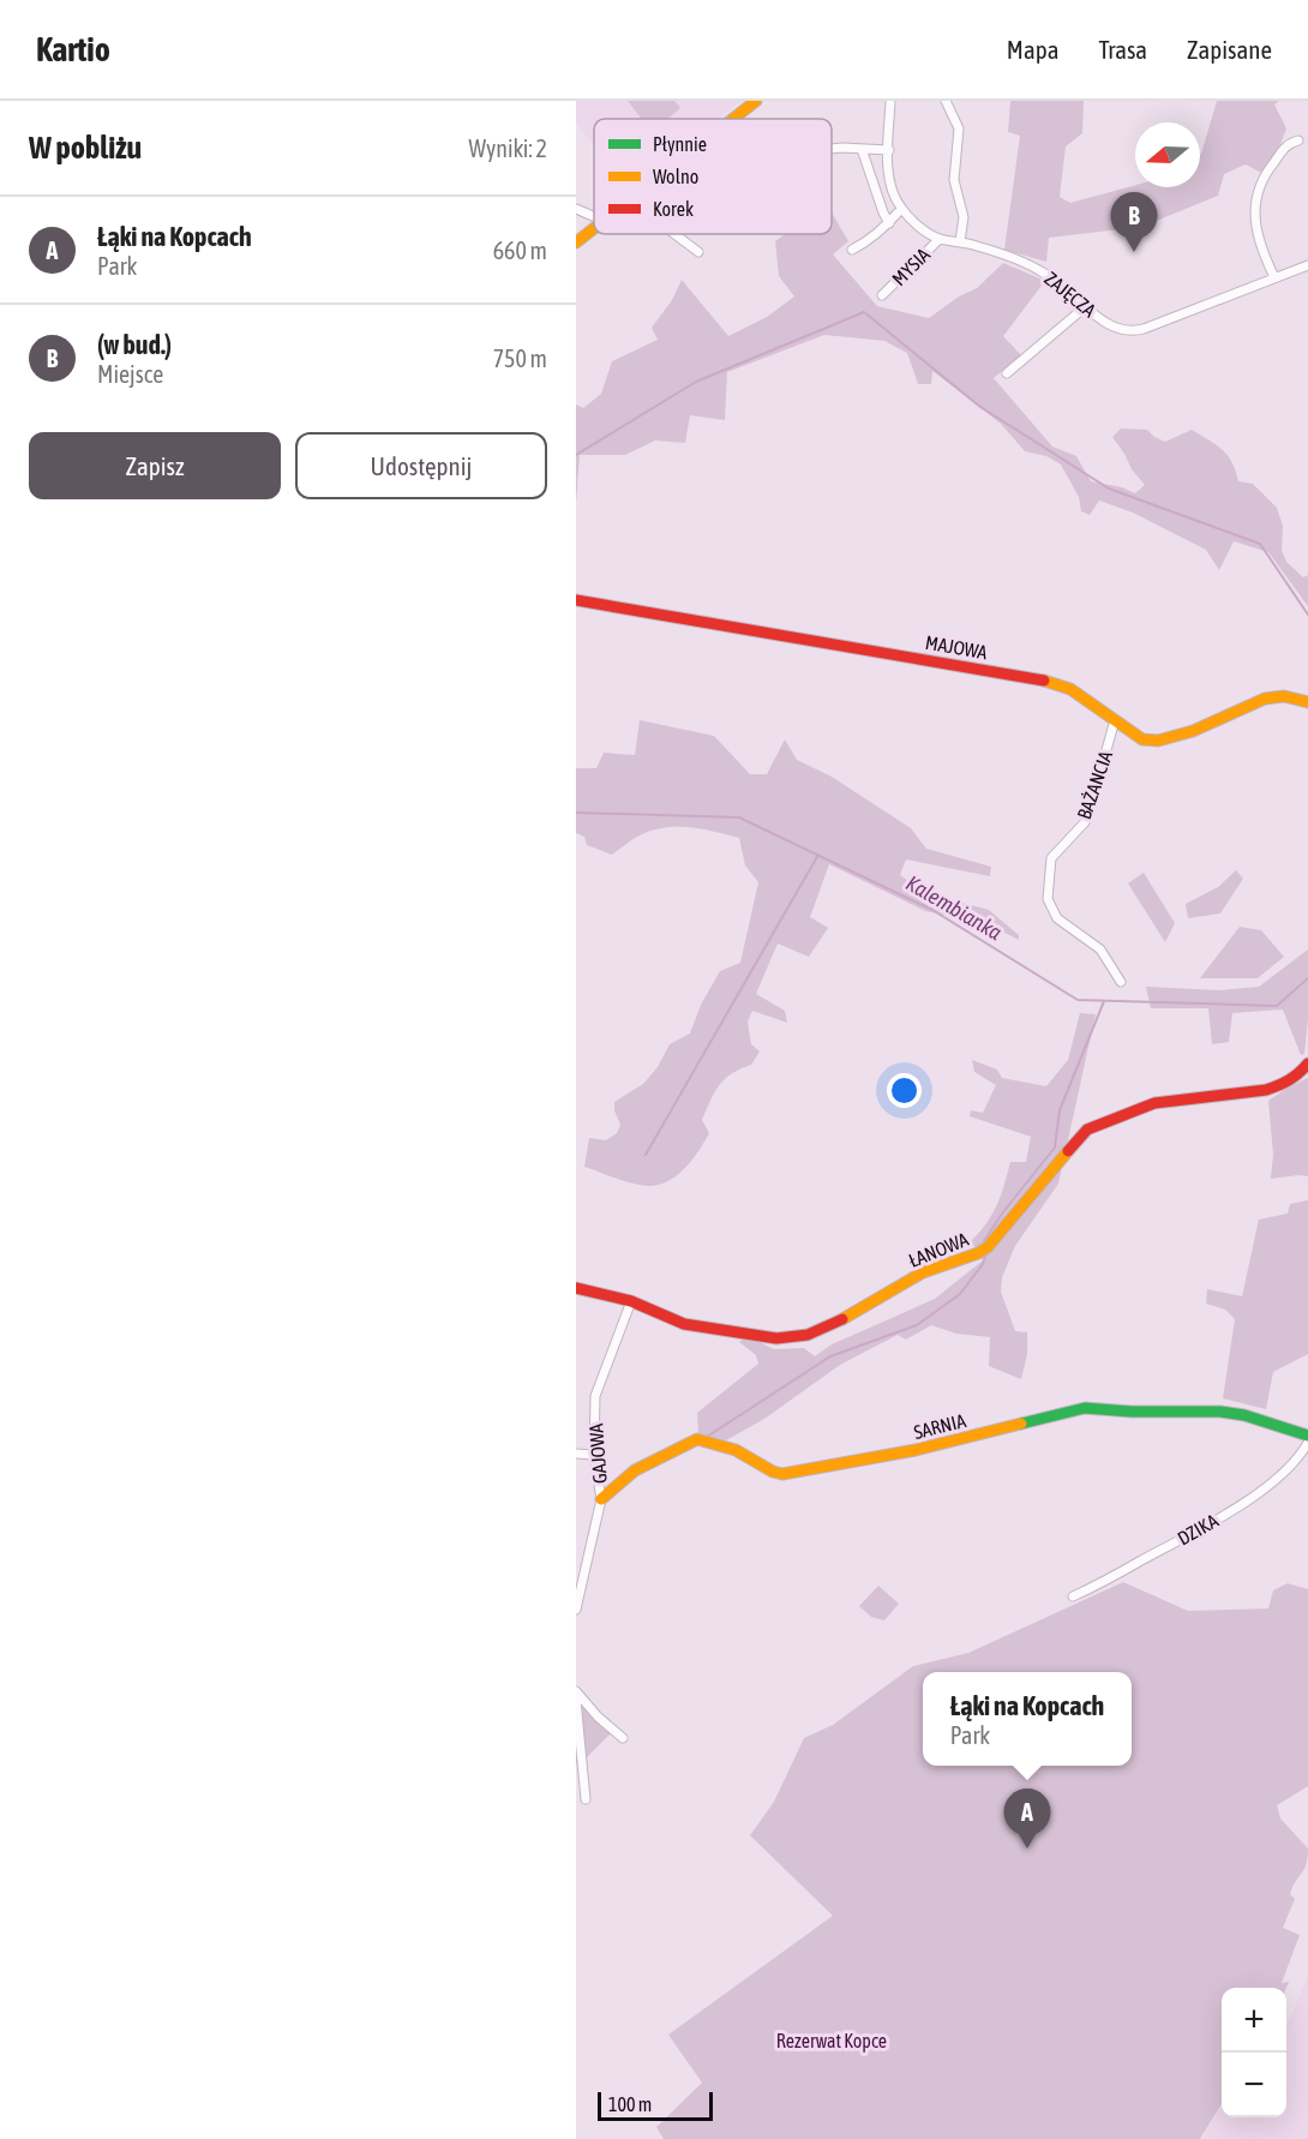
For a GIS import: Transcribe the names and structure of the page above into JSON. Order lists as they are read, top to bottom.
{
  "streets": {
    "street": [
      "MYSIA",
      "ZAJĘCZA",
      "MAJOWA",
      "BAŻANCIA",
      "ŁANOWA",
      "SARNIA",
      "GAJOWA",
      "DZIKA"
    ]
  },
  "crossings": [
    ["MYSIA", "ZAJĘCZA"],
    ["MAJOWA", "BAŻANCIA"],
    ["ŁANOWA", "GAJOWA"],
    ["SARNIA", "GAJOWA"]
  ],
  "water": ["Kalembianka"],
  "parks": ["Rezerwat Kopce"],
  "legend": ["Płynnie", "Wolno", "Korek"],
  "scale_bar": "100 m",
  "north": "left",
  "page": {
    "header": "Kartio",
    "nav": ["Mapa", "Trasa", "Zapisane"],
    "heading": ["W pobliżu", "Wyniki: 2"],
    "pins": ["B", "A"],
    "list": [
      {
        "mark": "A",
        "name": "Łąki na Kopcach",
        "note": "Park",
        "value": "660 m"
      },
      {
        "mark": "B",
        "name": "(w bud.)",
        "note": "Miejsce",
        "value": "750 m"
      }
    ],
    "buttons": ["Zapisz", "Udostępnij"],
    "popup": ["Łąki na Kopcach", "Park"],
    "map_buttons": ["+", "−"],
    "scale": "100 m"
  }
}
